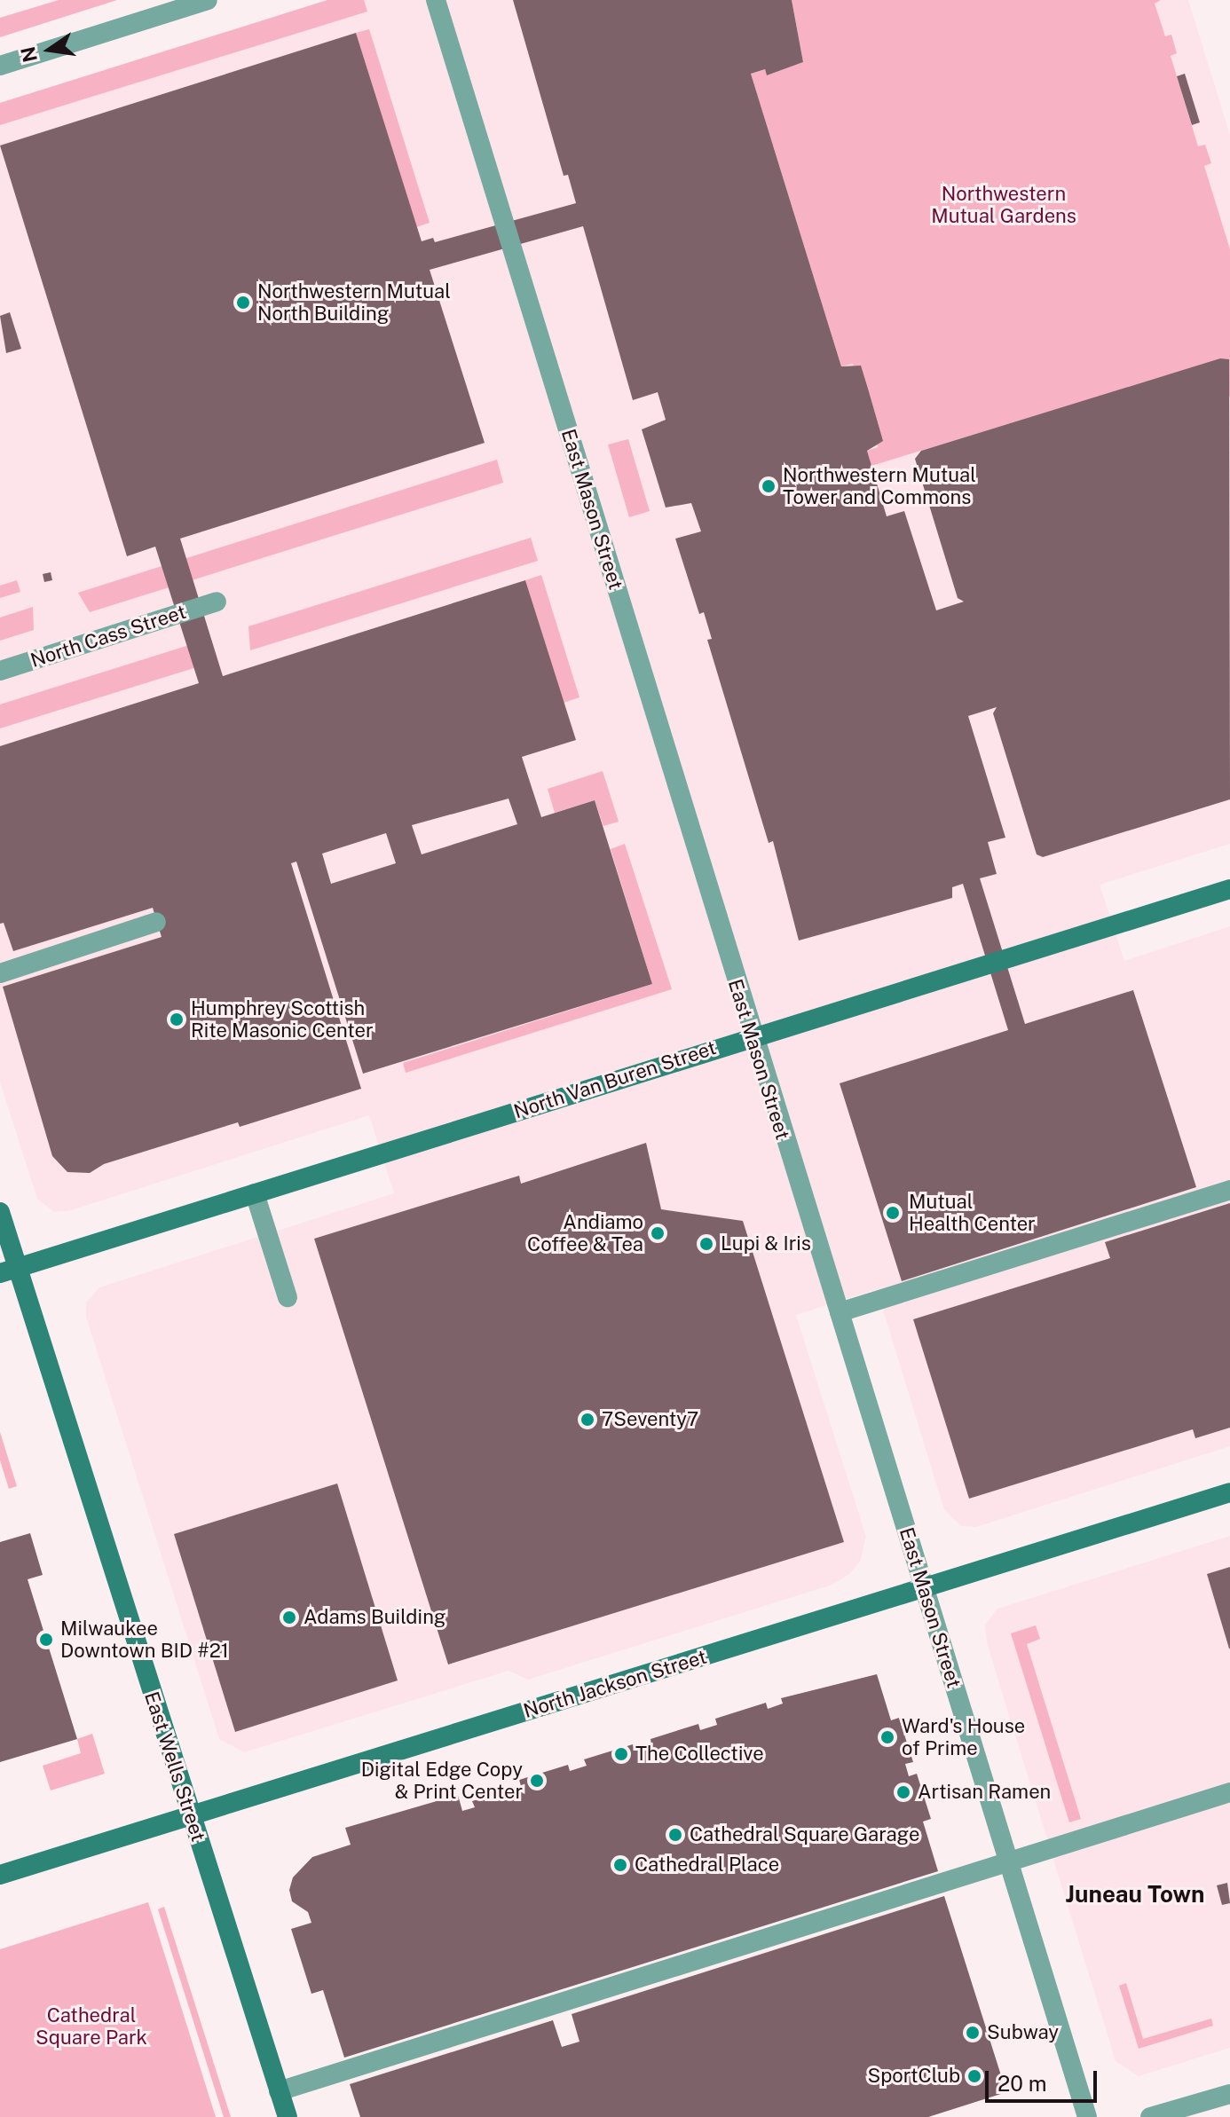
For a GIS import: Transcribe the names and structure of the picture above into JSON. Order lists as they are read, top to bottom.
{
  "streets": {
    "main road": ["North Van Buren Street", "North Jackson Street", "East Wells Street"],
    "street": ["East Mason Street", "North Cass Street"]
  },
  "crossings": [
    ["East Mason Street", "North Van Buren Street"],
    ["East Mason Street", "North Jackson Street"],
    ["North Van Buren Street", "East Wells Street"],
    ["North Jackson Street", "East Wells Street"]
  ],
  "districts": ["Juneau Town"],
  "parks": ["Northwestern Mutual Gardens", "Cathedral Square Park"],
  "places": [
    "Northwestern Mutual North Building",
    "Northwestern Mutual Tower and Commons",
    "Humphrey Scottish Rite Masonic Center",
    "Mutual Health Center",
    "Andiamo Coffee & Tea",
    "Lupi & Iris",
    "7Seventy7",
    "Adams Building",
    "Milwaukee Downtown BID #21",
    "Ward's House of Prime",
    "The Collective",
    "Digital Edge Copy & Print Center",
    "Artisan Ramen",
    "Cathedral Square Garage",
    "Cathedral Place",
    "Subway",
    "SportClub"
  ],
  "scale_bar": "20 m",
  "north": "left"
}
